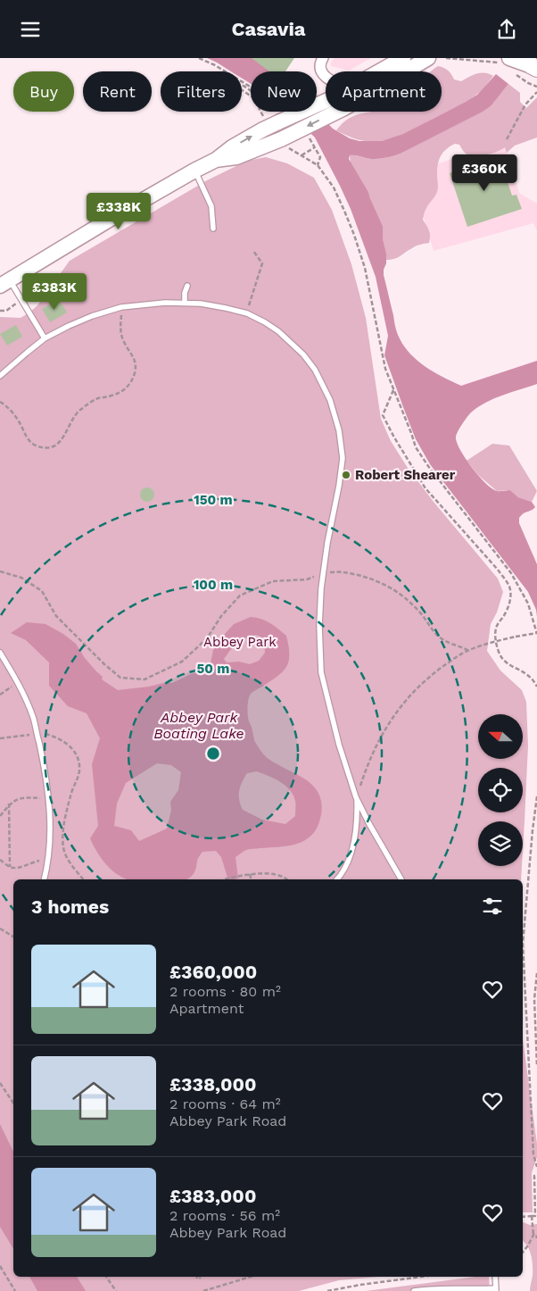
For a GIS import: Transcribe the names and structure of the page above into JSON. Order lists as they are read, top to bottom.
{
  "water": ["Abbey Park Boating Lake"],
  "parks": ["Abbey Park"],
  "places": ["Robert Shearer"],
  "north": "left",
  "page": {
    "header": "Casavia",
    "chip": [
      "Buy",
      "Rent",
      "Filters",
      "New",
      "Apartment"
    ],
    "price": ["£360K", "£338K", "£383K"],
    "heading": "3 homes",
    "list": [
      {
        "name": "£360,000",
        "note": "2 rooms · 80 m² · Apartment"
      },
      {
        "name": "£338,000",
        "note": "2 rooms · 64 m² · Abbey Park Road"
      },
      {
        "name": "£383,000",
        "note": "2 rooms · 56 m² · Abbey Park Road"
      }
    ]
  },
  "rings": ["150 m", "100 m", "50 m"]
}
